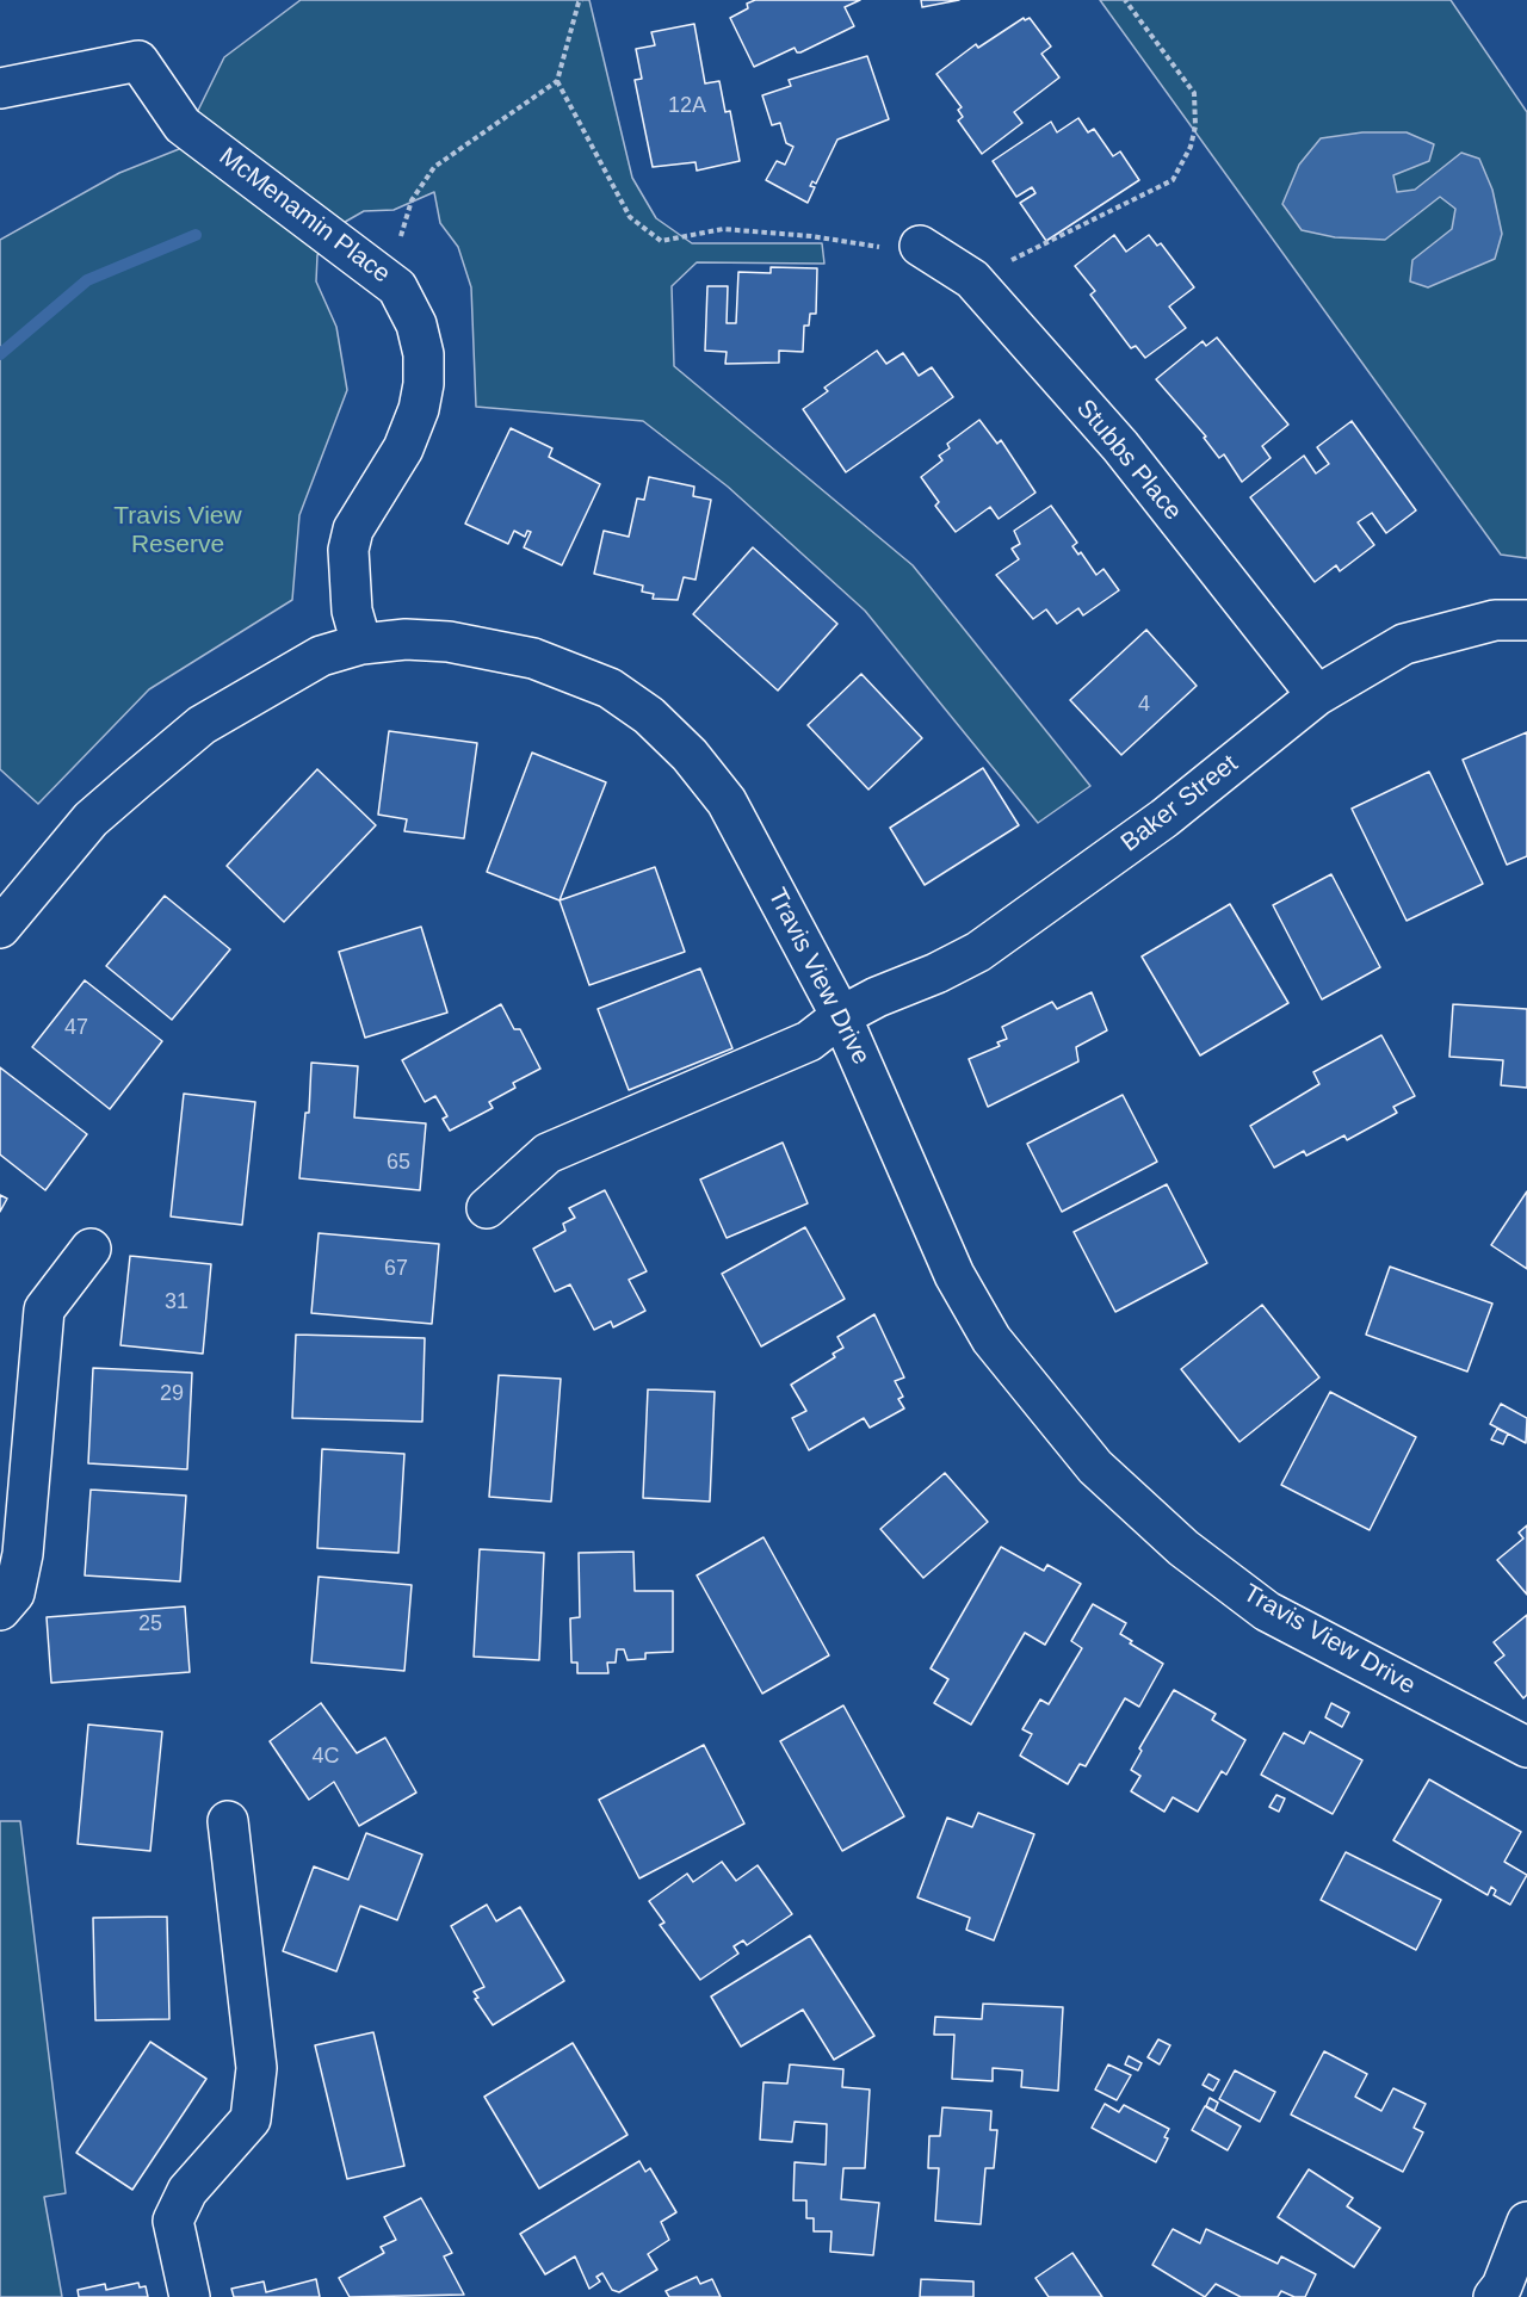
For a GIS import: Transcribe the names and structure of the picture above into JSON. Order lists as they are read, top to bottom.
{
  "streets": {
    "street": [
      "McMenamin Place",
      "Stubbs Place",
      "Baker Street",
      "Travis View Drive"
    ]
  },
  "crossings": [
    ["McMenamin Place", "Travis View Drive"],
    ["Stubbs Place", "Baker Street"],
    ["Baker Street", "Travis View Drive"]
  ],
  "parks": ["Travis View Reserve"],
  "house_numbers": [
    "12A",
    "4",
    "47",
    "65",
    "67",
    "31",
    "29",
    "25",
    "4C"
  ]
}
